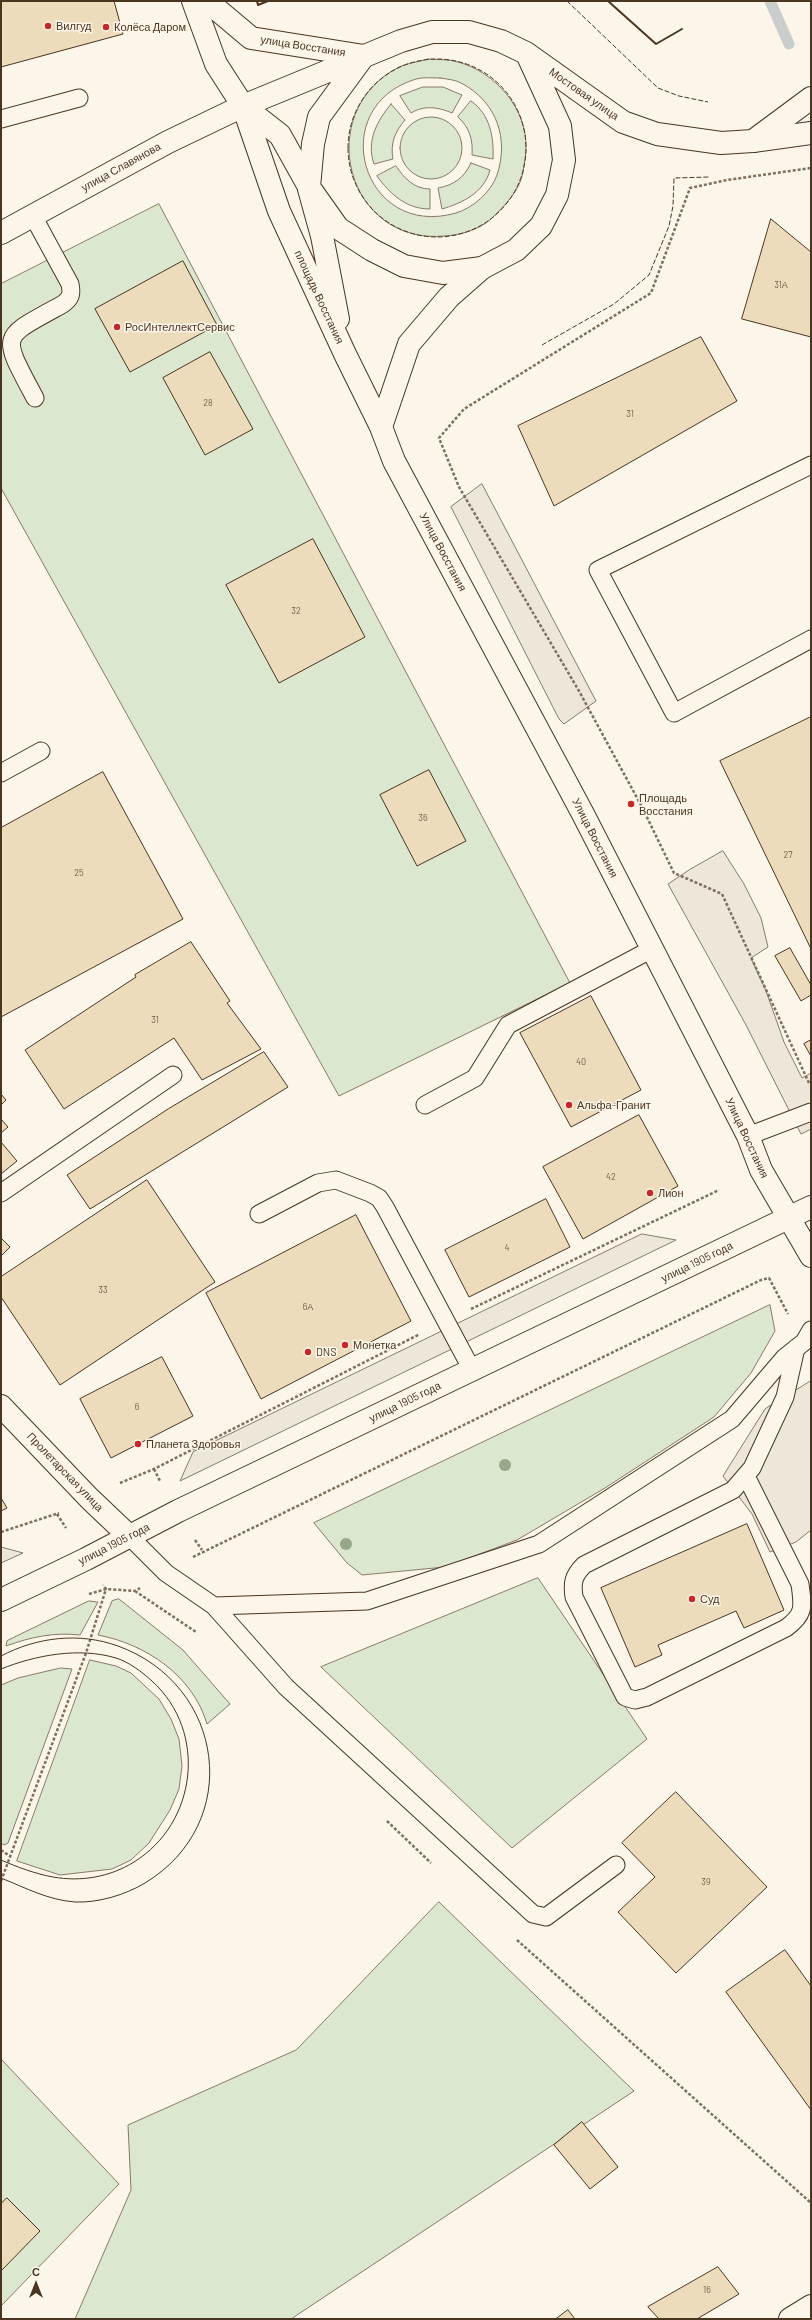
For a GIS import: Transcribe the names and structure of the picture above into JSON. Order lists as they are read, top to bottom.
{
  "streets": {
    "main road": [
      "улица Восстания",
      "Мостовая улица",
      "улица Славянова",
      "площадь Восстания",
      "Улица Восстания",
      "улица 1905 года",
      "Пролетарская улица"
    ]
  },
  "crossings": [
    ["улица Славянова", "площадь Восстания"],
    ["площадь Восстания", "Улица Восстания"],
    ["Улица Восстания", "улица 1905 года"],
    ["улица 1905 года", "Пролетарская улица"]
  ],
  "places": [
    "Вилгуд",
    "Колёса Даром",
    "РосИнтеллектСервис",
    "Площадь Восстания",
    "Альфа-Гранит",
    "Лион",
    "Монетка",
    "DNS",
    "Планета Здоровья",
    "Суд"
  ],
  "house_numbers": [
    "31А",
    "28",
    "31",
    "32",
    "36",
    "27",
    "25",
    "31",
    "40",
    "42",
    "4",
    "33",
    "6А",
    "6",
    "39",
    "16"
  ],
  "north": "top"
}
